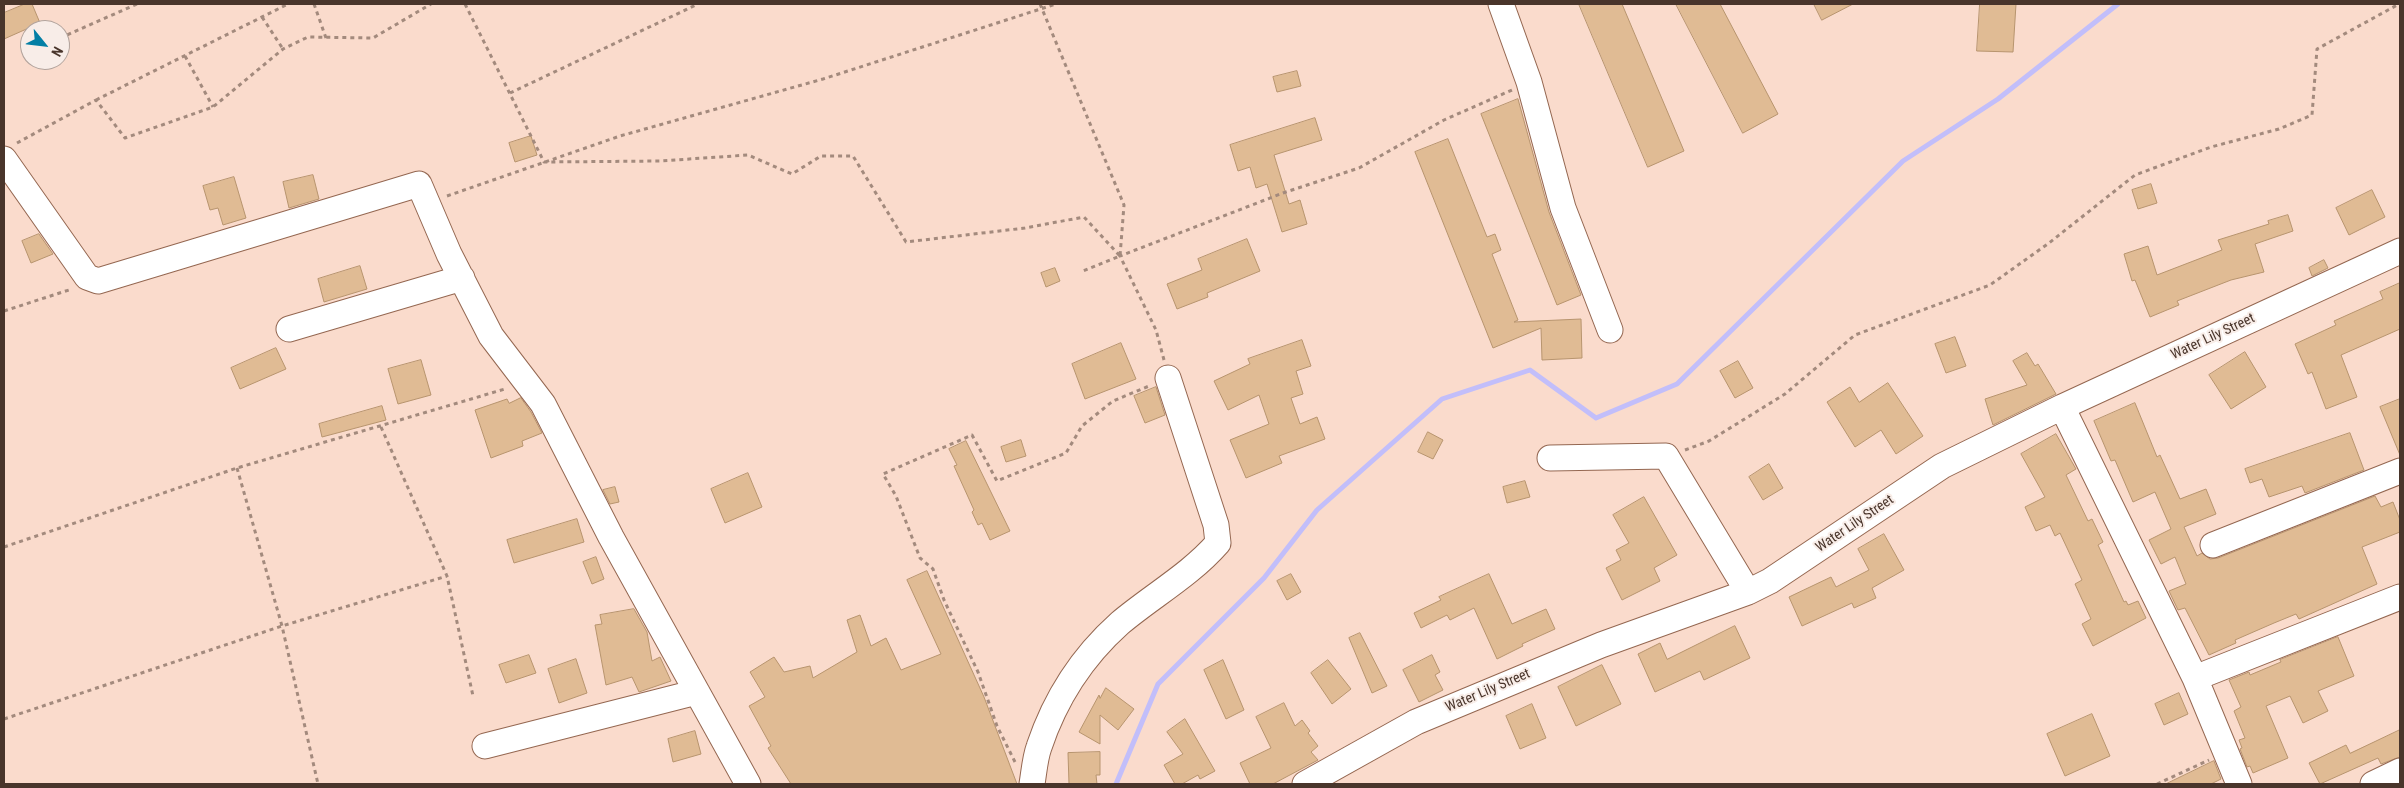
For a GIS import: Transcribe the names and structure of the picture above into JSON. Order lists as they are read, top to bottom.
{
  "streets": {
    "street": ["Water Lily Street"]
  },
  "north": "bottom right"
}
